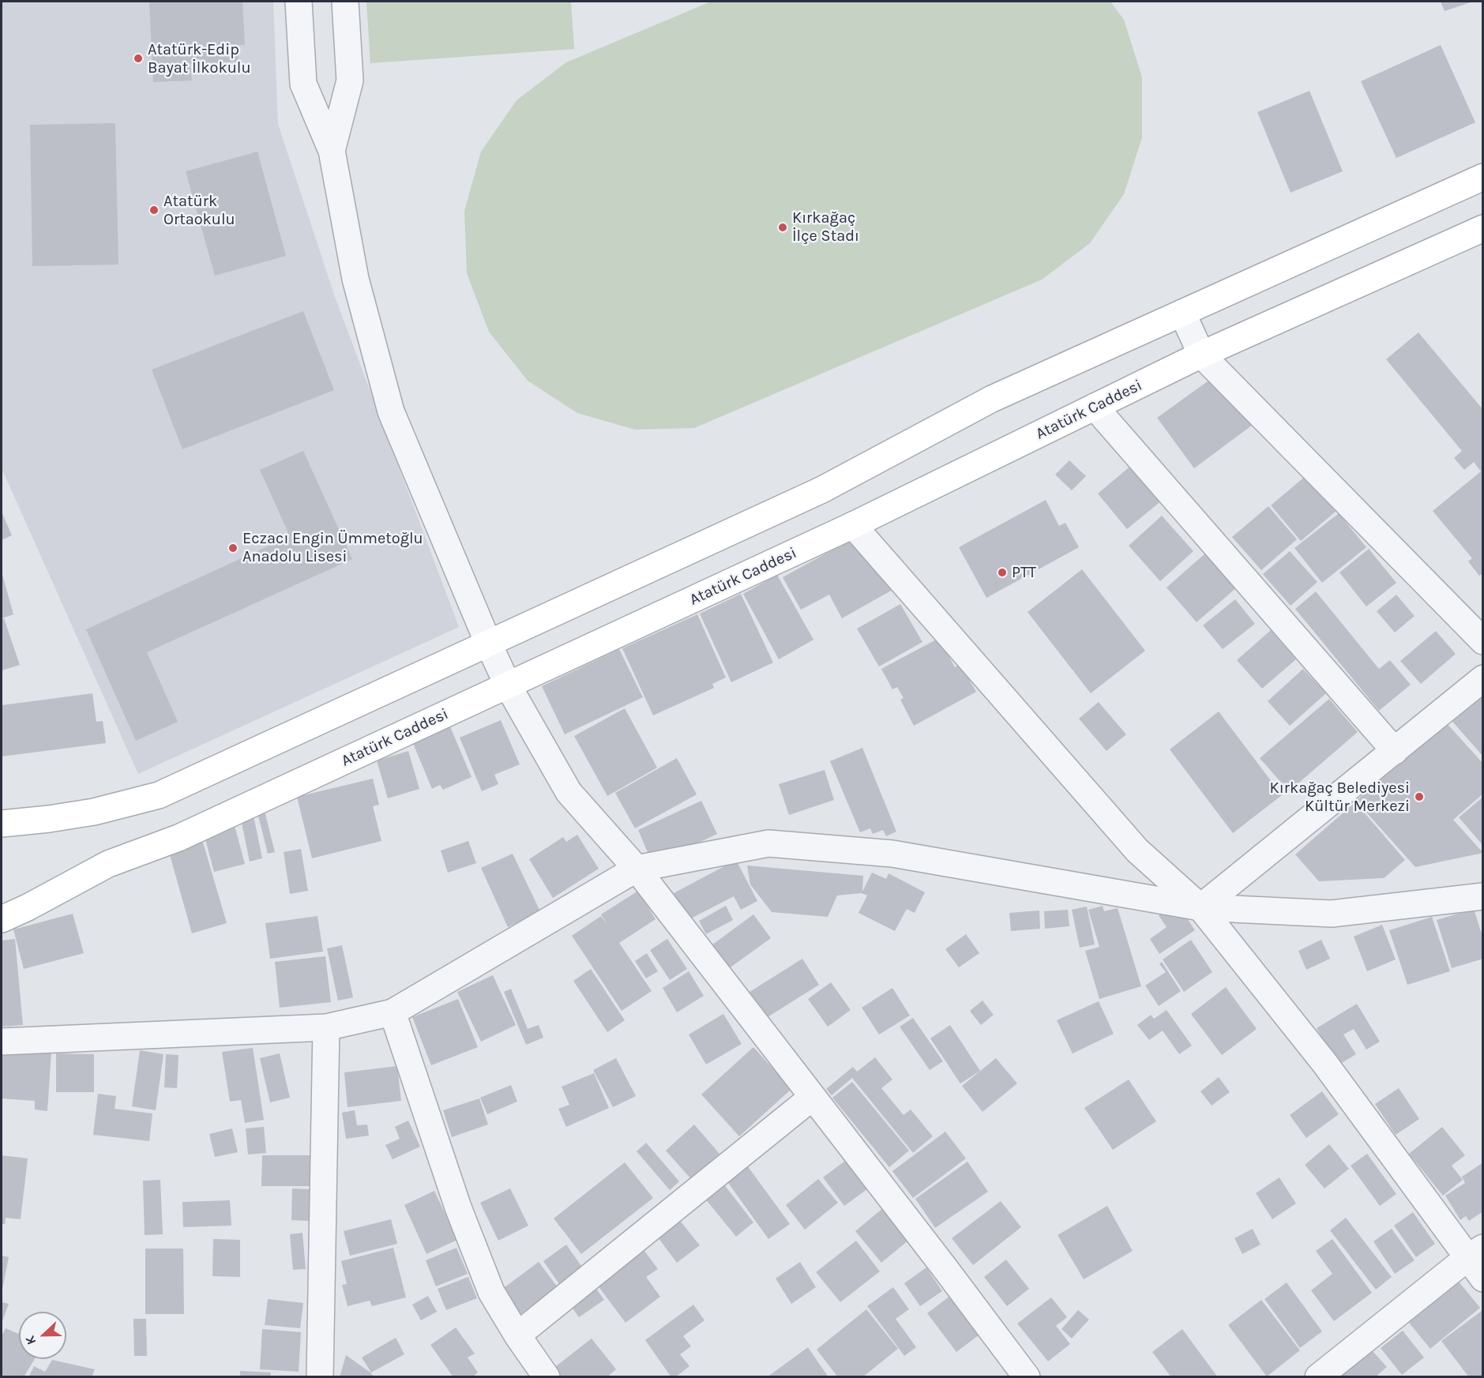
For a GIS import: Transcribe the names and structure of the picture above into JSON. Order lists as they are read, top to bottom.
{
  "streets": {
    "main road": ["Atatürk Caddesi"]
  },
  "places": [
    "Atatürk-Edip Bayat İlkokulu",
    "Atatürk Ortaokulu",
    "Kırkağaç İlçe Stadı",
    "Eczacı Engin Ümmetoğlu Anadolu Lisesi",
    "PTT",
    "Kırkağaç Belediyesi Kültür Merkezi"
  ],
  "north": "left"
}
